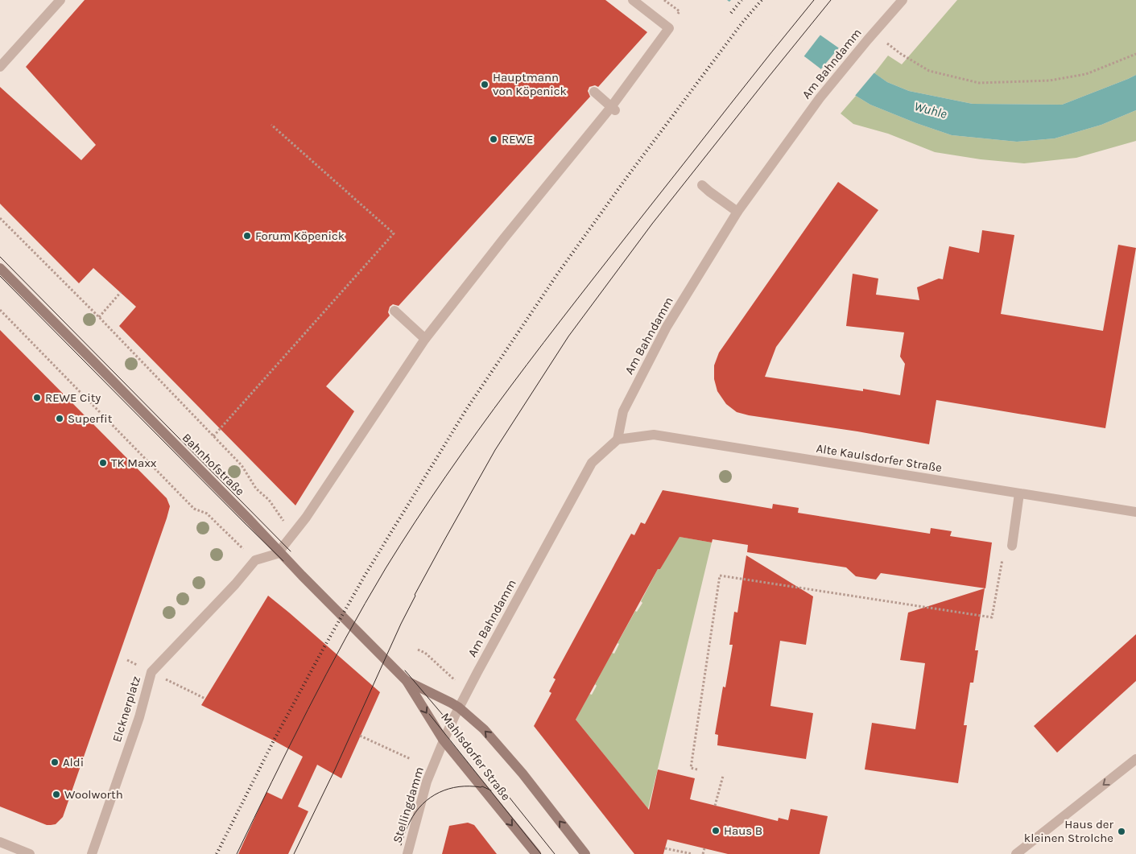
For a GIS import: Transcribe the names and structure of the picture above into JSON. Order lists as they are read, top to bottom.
{
  "streets": {
    "main road": ["Bahnhofstraße", "Mahlsdorfer Straße"],
    "street": [
      "Am Bahndamm",
      "Alte Kaulsdorfer Straße",
      "Elcknerplatz",
      "Stellingdamm"
    ]
  },
  "crossings": [
    ["Am Bahndamm", "Alte Kaulsdorfer Straße"],
    ["Am Bahndamm", "Mahlsdorfer Straße"],
    ["Am Bahndamm", "Stellingdamm"],
    ["Bahnhofstraße", "Mahlsdorfer Straße"],
    ["Mahlsdorfer Straße", "Stellingdamm"]
  ],
  "water": ["Wuhle"],
  "places": [
    "Hauptmann von Köpenick",
    "REWE",
    "Forum Köpenick",
    "REWE City",
    "Superfit",
    "TK Maxx",
    "Aldi",
    "Woolworth",
    "Haus B",
    "Haus der kleinen Strolche"
  ]
}
